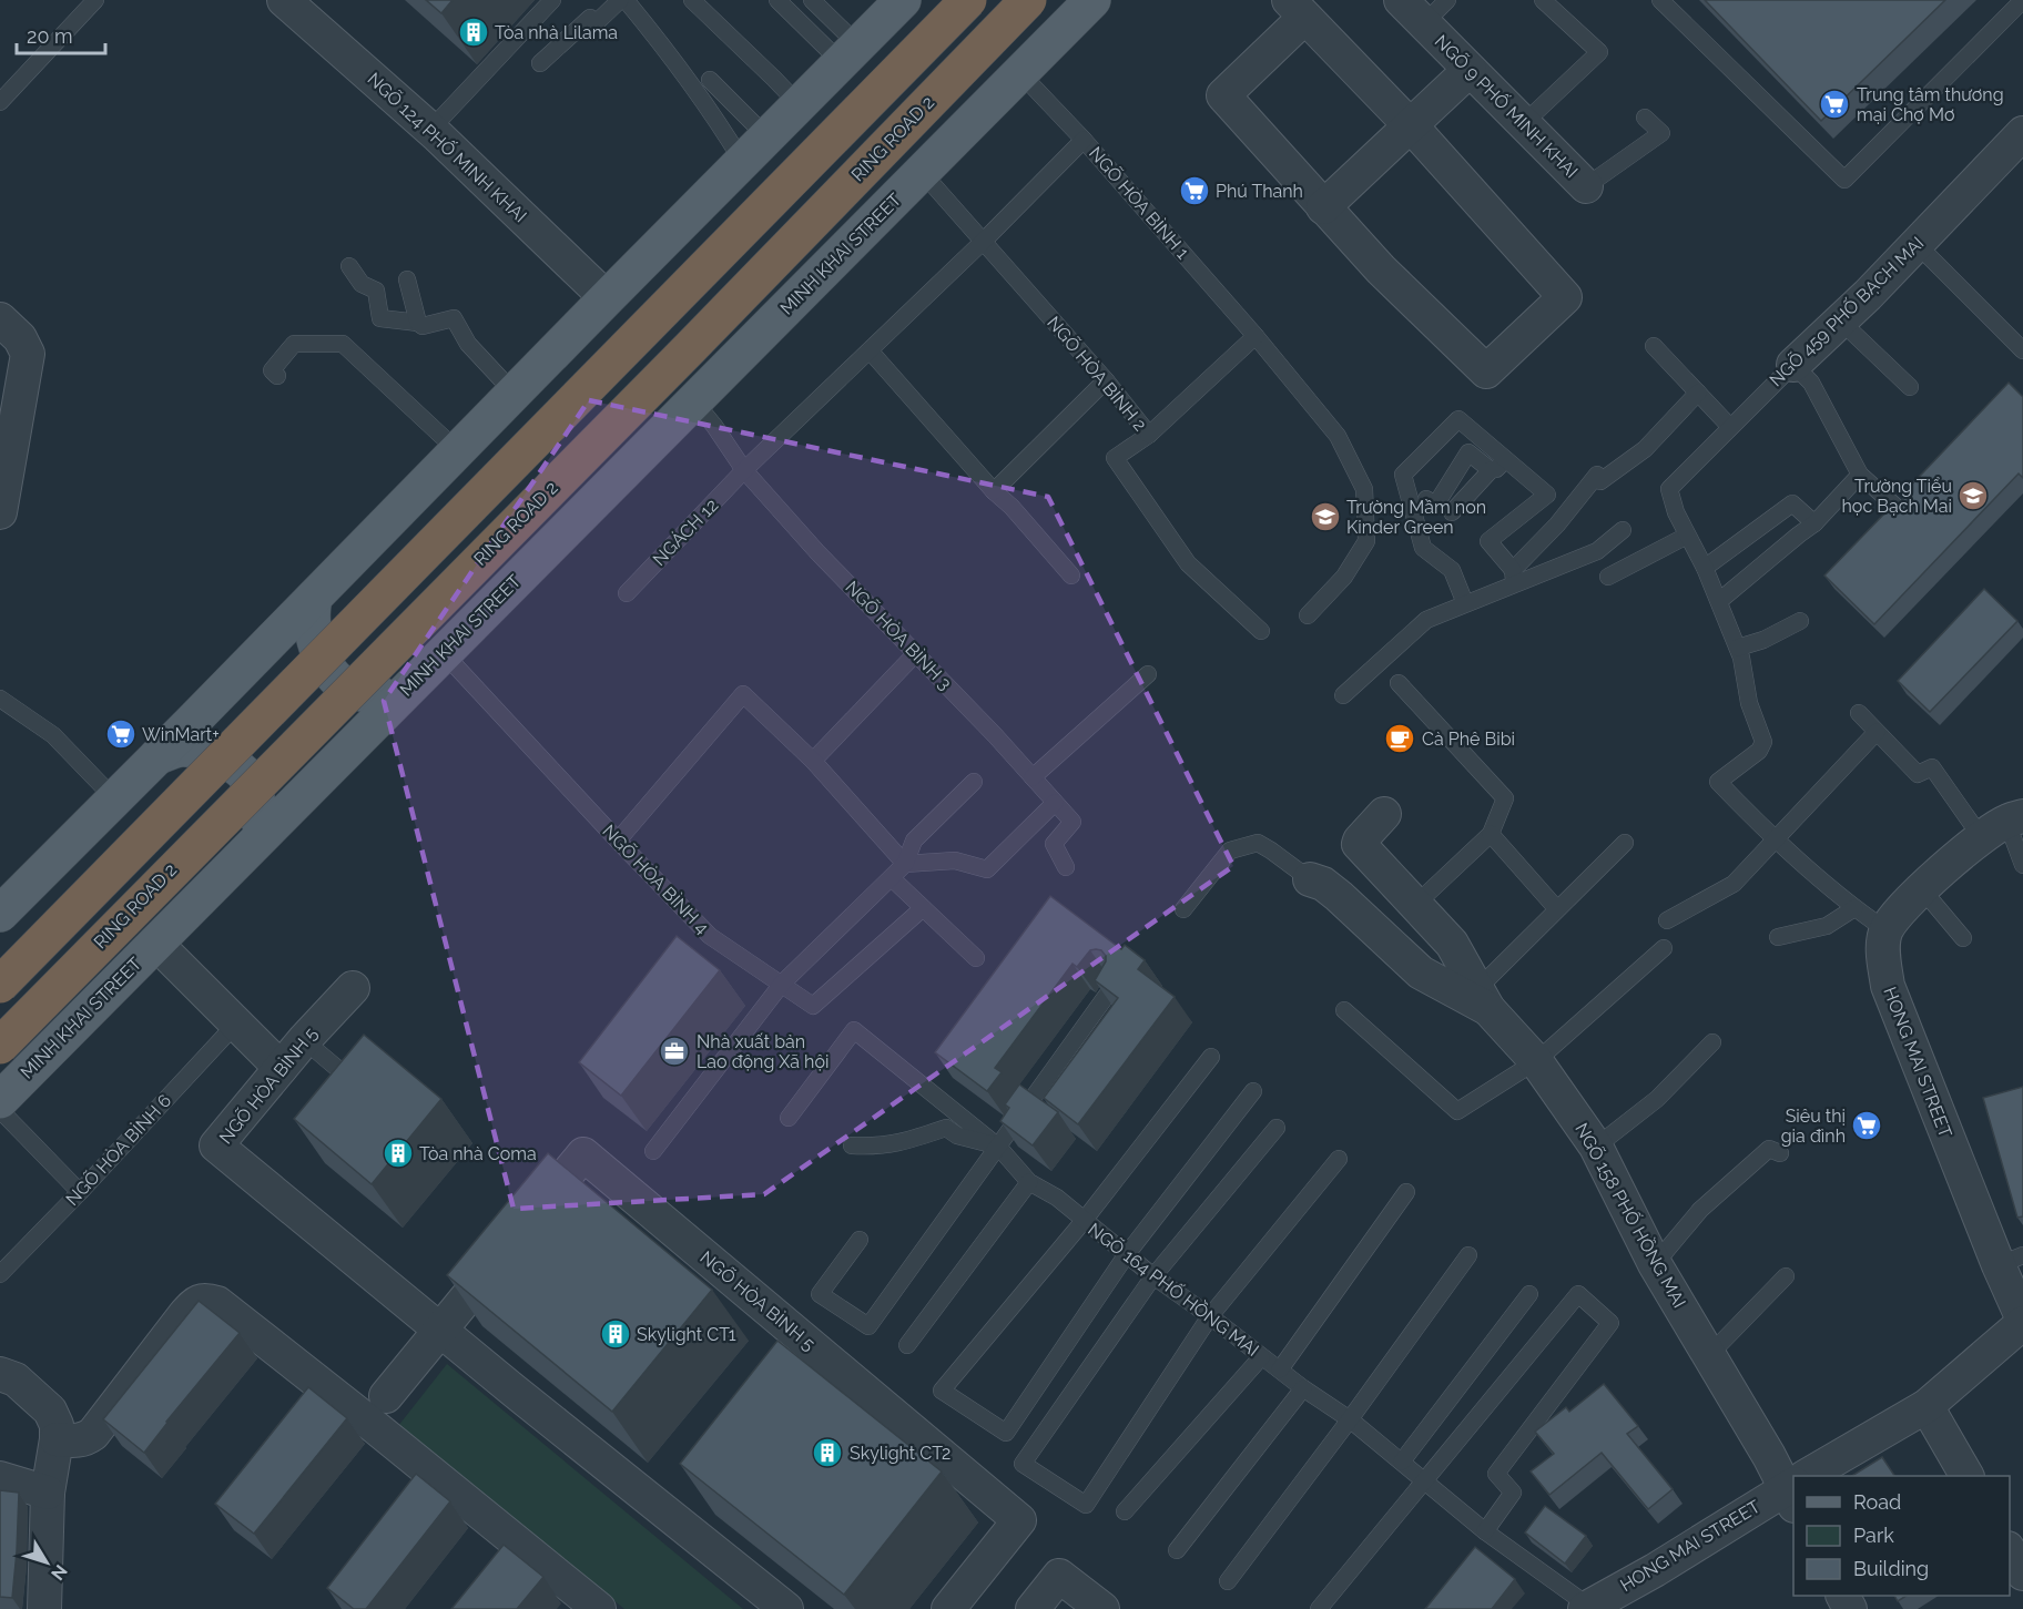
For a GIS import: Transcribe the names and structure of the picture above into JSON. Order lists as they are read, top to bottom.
{
  "streets": {
    "highway": ["RING ROAD 2"],
    "main road": ["MINH KHAI STREET"],
    "street": [
      "NGÕ 9 PHỐ MINH KHAI",
      "NGÕ 124 PHỐ MINH KHAI",
      "NGÕ 459 PHỐ BẠCH MAI",
      "HONG MAI STREET",
      "NGÕ HÒA BÌNH 5",
      "NGÕ 158 PHỐ HỒNG MAI"
    ],
    "lane": [
      "NGÕ HÒA BÌNH 1",
      "NGÕ HÒA BÌNH 2",
      "NGÁCH 12",
      "NGÕ HÒA BÌNH 3",
      "NGÕ HÒA BÌNH 4",
      "NGÕ HÒA BÌNH 6",
      "NGÕ 164 PHỐ HỒNG MAI"
    ]
  },
  "crossings": [
    ["NGÕ HÒA BÌNH 1", "MINH KHAI STREET"],
    ["NGÕ HÒA BÌNH 1", "NGÁCH 12"],
    ["MINH KHAI STREET", "NGÕ HÒA BÌNH 2"],
    ["MINH KHAI STREET", "NGÕ HÒA BÌNH 3"],
    ["MINH KHAI STREET", "NGÕ HÒA BÌNH 4"],
    ["NGÕ HÒA BÌNH 2", "NGÁCH 12"],
    ["NGÁCH 12", "NGÕ HÒA BÌNH 3"],
    ["HONG MAI STREET", "NGÕ 164 PHỐ HỒNG MAI"]
  ],
  "places": {
    "building": [
      "Tòa nhà Lilama",
      "Tòa nhà Coma",
      "Skylight CT1",
      "Skylight CT2"
    ],
    "supermarket": [
      "Trung tâm thương mại Chợ Mơ",
      "Phú Thanh",
      "WinMart+",
      "Siêu thị gia đình"
    ],
    "school or university": ["Trường Tiểu học Bạch Mai", "Trường Mầm non Kinder Green"],
    "cafe": ["Cà Phê Bibi"],
    "office": ["Nhà xuất bản Lao động Xã hội"]
  },
  "legend": ["Road", "Park", "Building"],
  "scale_bar": "20 m",
  "north": "bottom right"
}
